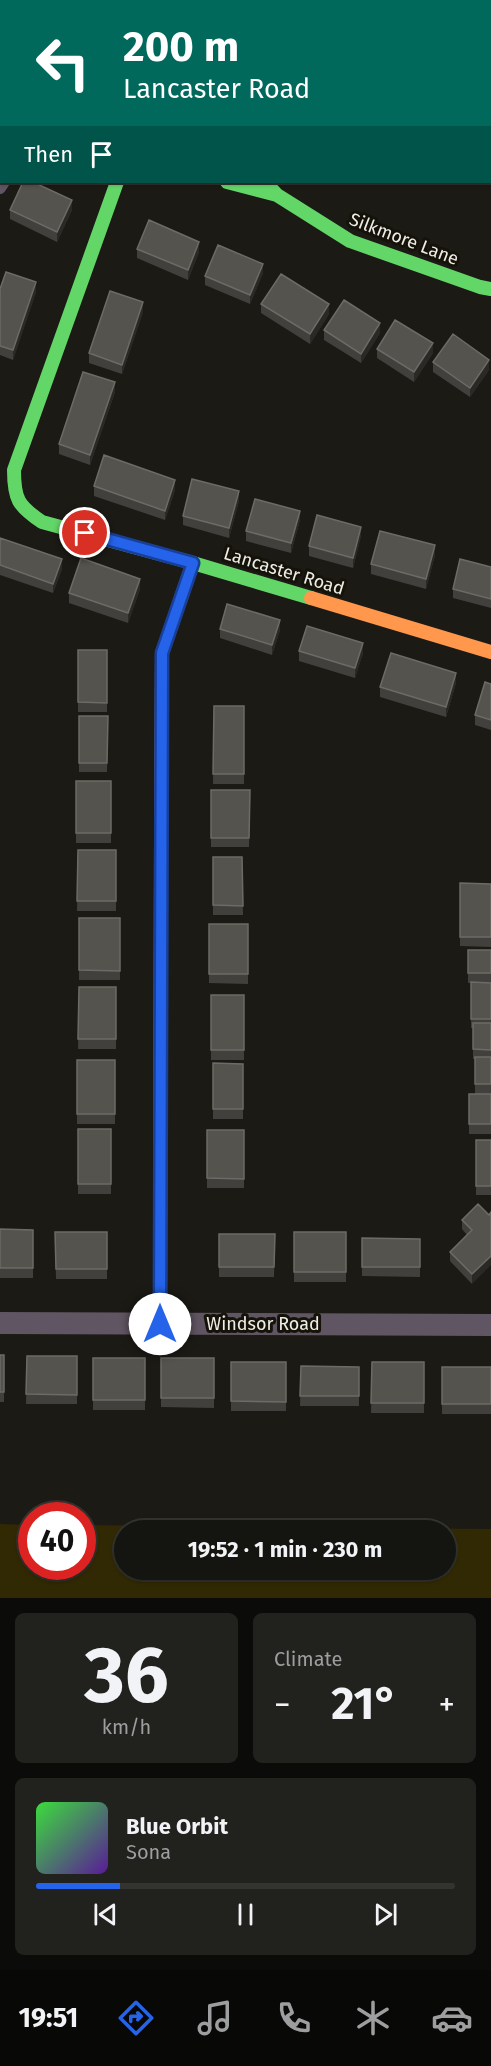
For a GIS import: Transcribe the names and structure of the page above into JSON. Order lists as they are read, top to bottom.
{
  "streets": {
    "street": ["Silkmore Lane", "Lancaster Road", "Windsor Road"]
  },
  "page": {
    "turn": ["200 m", "Lancaster Road"],
    "then": "Then",
    "limit": "40",
    "trip": "19:52 · 1 min · 230 m",
    "tile": [
      ["36", "km/h"],
      "Climate"
    ],
    "heat": ["−", "21°", "+"],
    "song": ["Blue Orbit", "Sona"],
    "tabs": "19:51"
  }
}
